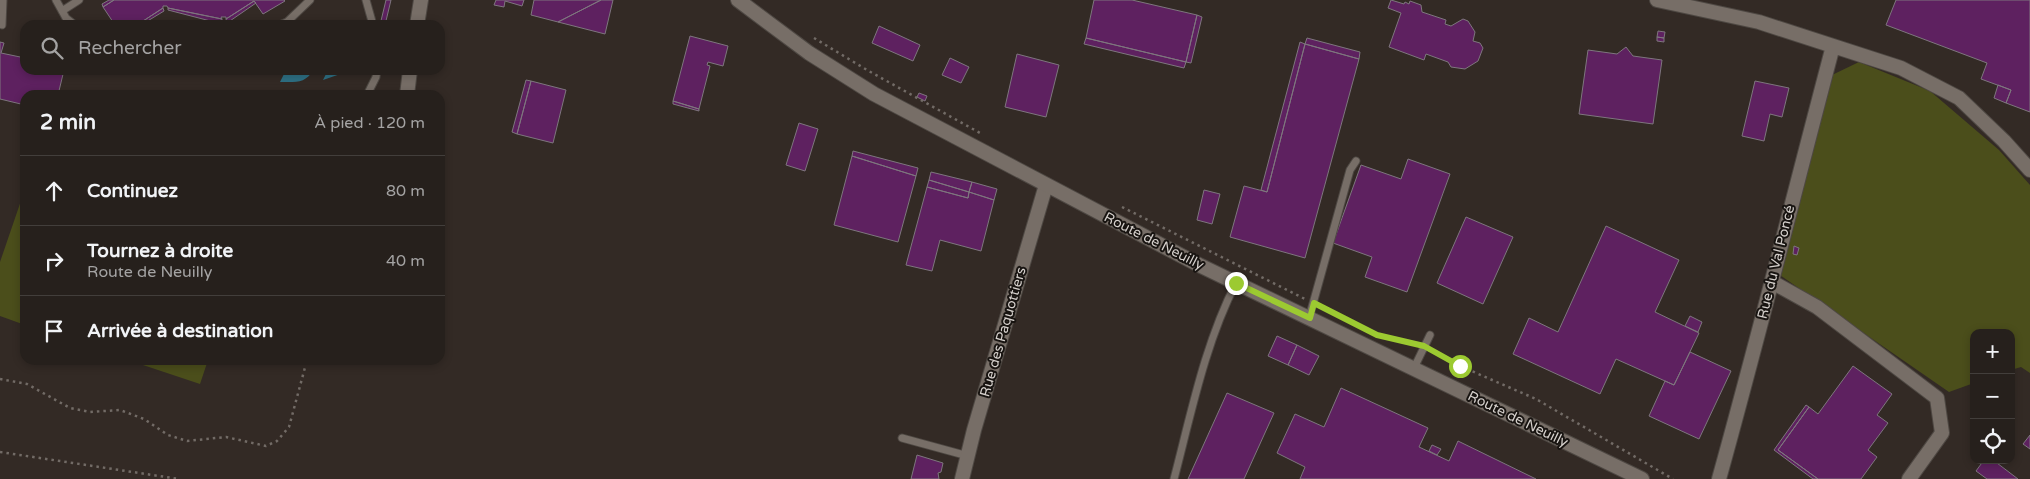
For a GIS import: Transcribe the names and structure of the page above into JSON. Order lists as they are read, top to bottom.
{
  "streets": {
    "street": ["Route de Neuilly", "Rue du Val Poncé", "Rue des Paquottiers"]
  },
  "crossings": [
    ["Route de Neuilly", "Rue des Paquottiers"]
  ],
  "page": {
    "search": "Rechercher",
    "heading": ["2 min", "À pied · 120 m"],
    "list": [
      ["Continuez", "80 m"],
      ["Tournez à droite", "Route de Neuilly", "40 m"],
      "Arrivée à destination"
    ],
    "map_buttons": ["+", "−"]
  }
}
